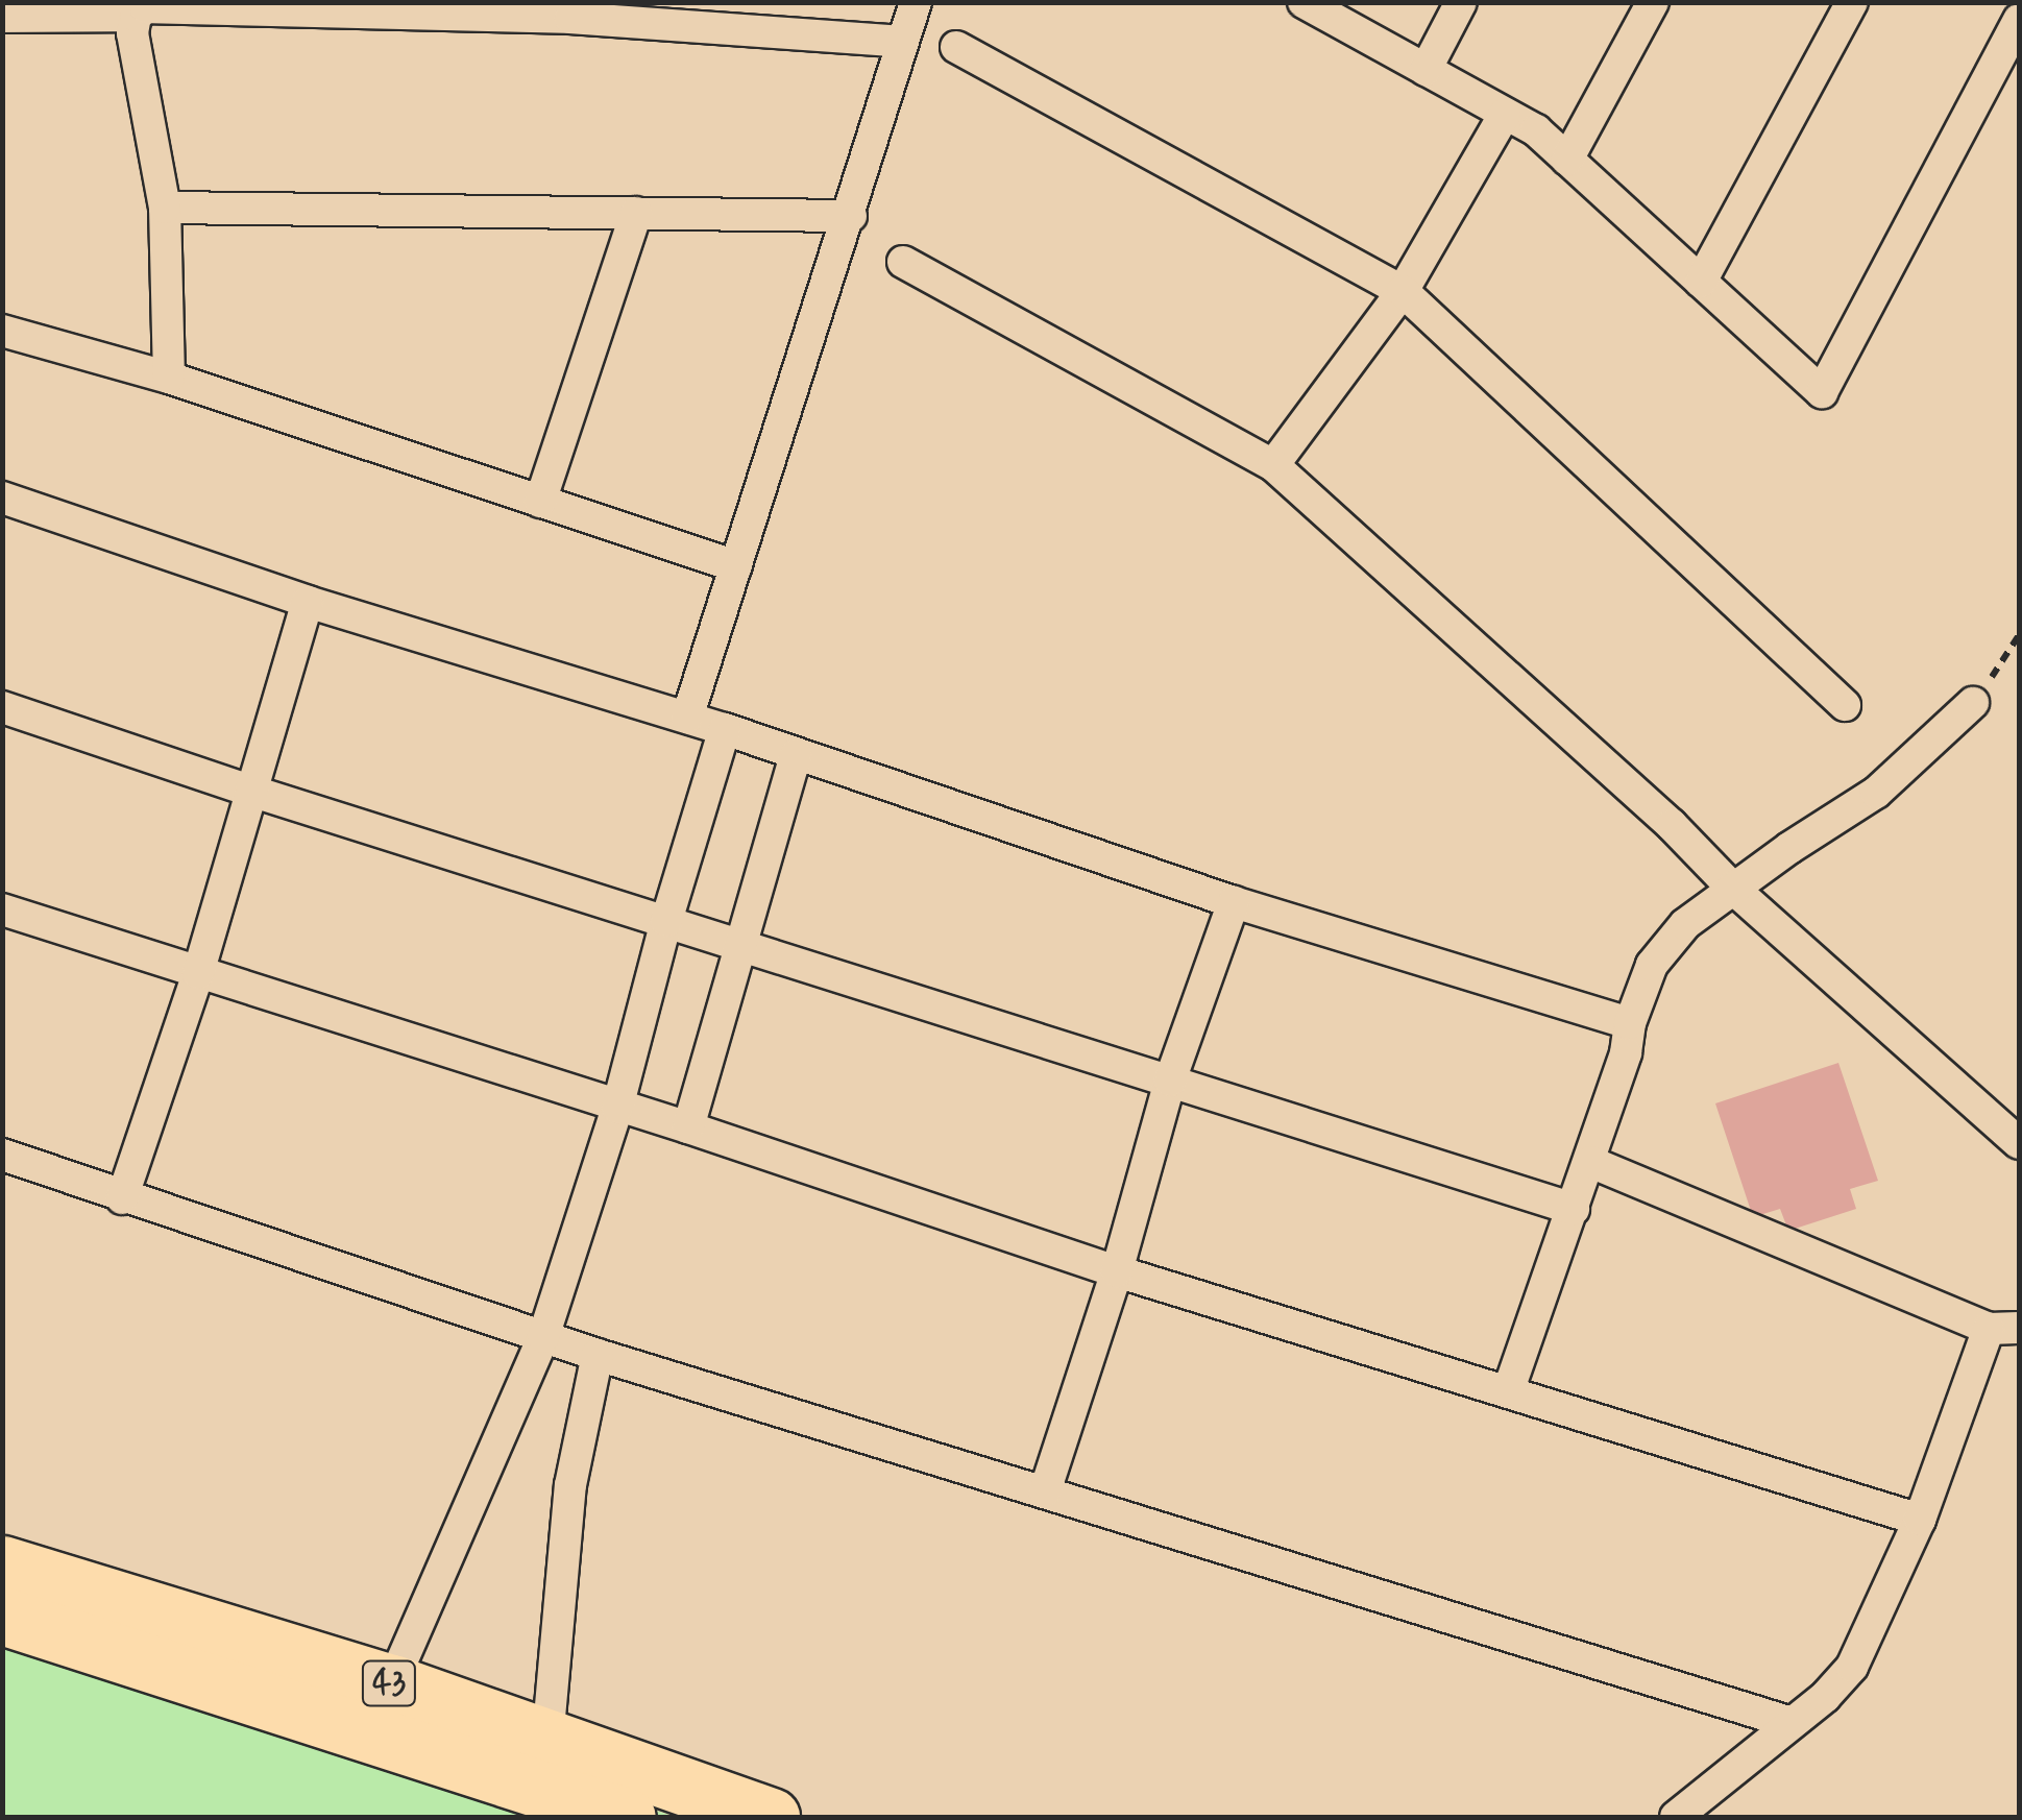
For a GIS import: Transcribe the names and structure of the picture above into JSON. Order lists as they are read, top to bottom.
{
  "streets": {
    "highway": ["43"]
  }
}
